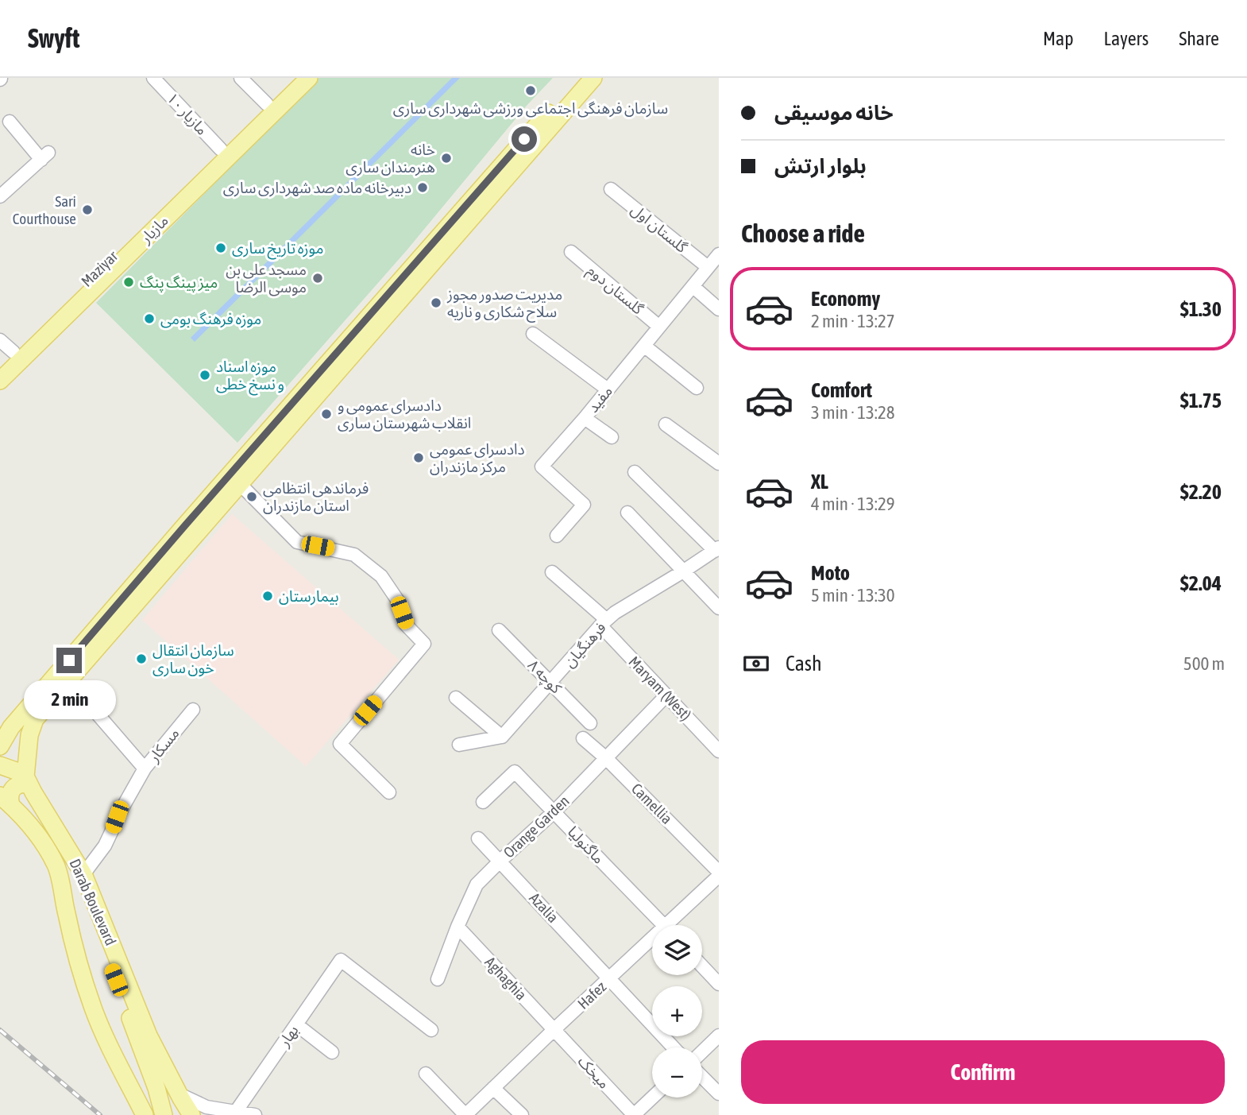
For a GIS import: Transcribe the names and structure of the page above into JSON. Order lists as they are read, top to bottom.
{
  "streets": {
    "main road": ["مازیار", "Maziyar", "Darab Boulevard"],
    "street": [
      "مازیار ١٠",
      "گلستان اول",
      "گلستان دوم",
      "مفید",
      "فرهنگیان",
      "کوچه ۸",
      "Maryam (West)",
      "مسکار",
      "Camellia",
      "Orange Garden",
      "ماگنولیا",
      "Azalia",
      "Aghaghia",
      "Hafez",
      "بهار",
      "میخک"
    ]
  },
  "crossings": [
    ["مازیار ١٠", "Maziyar"],
    ["گلستان اول", "مفید"],
    ["مازیار", "Maziyar"],
    ["گلستان دوم", "مفید"],
    ["فرهنگیان", "کوچه ۸"],
    ["فرهنگیان", "Maryam (West)"],
    ["Maryam (West)", "Orange Garden"],
    ["Camellia", "Orange Garden"],
    ["Orange Garden", "ماگنولیا"],
    ["Orange Garden", "Azalia"],
    ["Orange Garden", "Aghaghia"],
    ["Azalia", "Hafez"],
    ["Aghaghia", "Hafez"],
    ["Aghaghia", "میخک"],
    ["Hafez", "میخک"]
  ],
  "places": [
    "سازمان فرهنگی اجتماعی ورزشی شهرداری ساری",
    "خانه هنرمندان ساری",
    "دبیرخانه ماده صد شهرداری ساری",
    "Sari Courthouse",
    "موزه تاریخ ساری",
    "مسجد علی بن موسی الرضا",
    "میز پینگ پنگ",
    "مدیریت صدور مجوز سلاح شکاری و ناریه",
    "موزه فرهنگ بومی",
    "موزه اسناد و نسخ خطی",
    "دادسرای عمومی و انقلاب شهرستان ساری",
    "دادسرای عمومی مرکز مازندران",
    "فرماندهی انتظامی استان مازندران",
    "بیمارستان",
    "سازمان انتقال خون ساری"
  ],
  "page": {
    "header": "Swyft",
    "nav": ["Map", "Layers", "Share"],
    "banner": ["خانه موسیقی", "بلوار ارتش"],
    "heading": "Choose a ride",
    "list": [
      {
        "name": "Economy",
        "note": "2 min · 13:27",
        "value": "$1.30"
      },
      {
        "name": "Comfort",
        "note": "3 min · 13:28",
        "value": "$1.75"
      },
      {
        "name": "XL",
        "note": "4 min · 13:29",
        "value": "$2.20"
      },
      {
        "name": "Moto",
        "note": "5 min · 13:30",
        "value": "$2.04"
      }
    ],
    "pay": ["Cash", "500 m"],
    "bubble": "2 min",
    "map_buttons": ["+", "−"],
    "buttons": "Confirm"
  }
}
